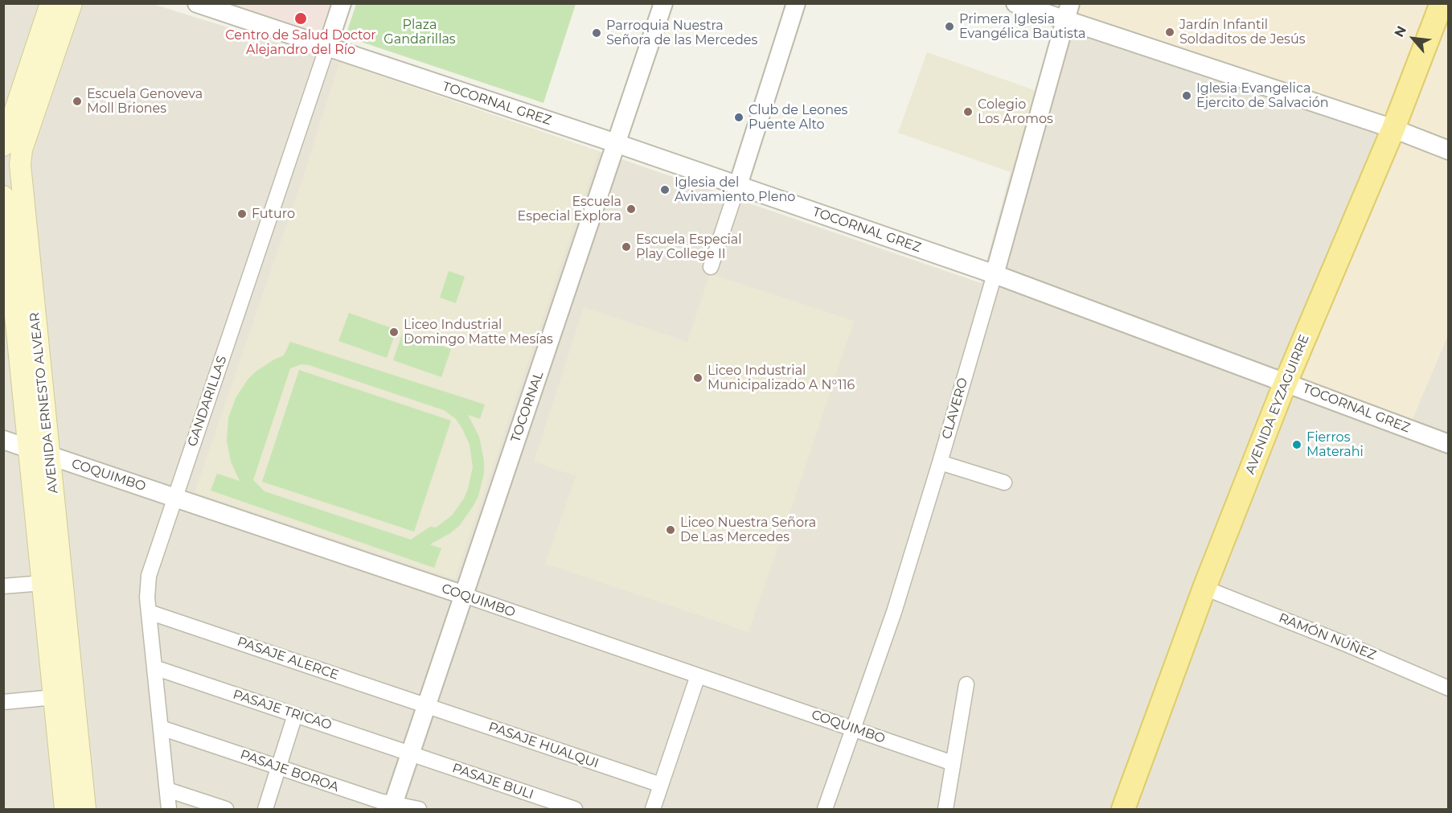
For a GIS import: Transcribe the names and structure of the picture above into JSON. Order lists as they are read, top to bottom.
{
  "streets": {
    "main road": ["AVENIDA ERNESTO ALVEAR", "AVENIDA EYZAGUIRRE"],
    "street": [
      "TOCORNAL GREZ",
      "GANDARILLAS",
      "TOCORNAL",
      "CLAVERO",
      "COQUIMBO",
      "RAMÓN NÚÑEZ",
      "PASAJE ALERCE",
      "PASAJE TRICAO",
      "PASAJE HUALQUI",
      "PASAJE BOROA",
      "PASAJE BULI"
    ]
  },
  "crossings": [
    ["TOCORNAL GREZ", "GANDARILLAS"],
    ["TOCORNAL GREZ", "AVENIDA EYZAGUIRRE"],
    ["TOCORNAL GREZ", "TOCORNAL"],
    ["TOCORNAL GREZ", "CLAVERO"],
    ["GANDARILLAS", "COQUIMBO"],
    ["GANDARILLAS", "PASAJE ALERCE"],
    ["GANDARILLAS", "PASAJE TRICAO"],
    ["GANDARILLAS", "PASAJE BOROA"],
    ["AVENIDA ERNESTO ALVEAR", "COQUIMBO"],
    ["AVENIDA EYZAGUIRRE", "RAMÓN NÚÑEZ"],
    ["TOCORNAL", "COQUIMBO"],
    ["TOCORNAL", "PASAJE ALERCE"],
    ["TOCORNAL", "PASAJE TRICAO"],
    ["TOCORNAL", "PASAJE HUALQUI"],
    ["TOCORNAL", "PASAJE BOROA"],
    ["TOCORNAL", "PASAJE BULI"],
    ["CLAVERO", "COQUIMBO"],
    ["PASAJE ALERCE", "PASAJE HUALQUI"],
    ["PASAJE TRICAO", "PASAJE BULI"]
  ],
  "parks": ["Plaza Gandarillas"],
  "places": [
    "Centro de Salud Doctor Alejandro del Río",
    "Primera Iglesia Evangélica Bautista",
    "Jardín Infantil Soldaditos de Jesús",
    "Parroquia Nuestra Señora de las Mercedes",
    "Iglesia Evangelica Ejercito de Salvación",
    "Escuela Genoveva Moll Briones",
    "Colegio Los Aromos",
    "Club de Leones Puente Alto",
    "Iglesia del Avivamiento Pleno",
    "Escuela Especial Explora",
    "Futuro",
    "Escuela Especial Play College II",
    "Liceo Industrial Domingo Matte Mesías",
    "Liceo Industrial Municipalizado A N°116",
    "Fierros Materahi",
    "Liceo Nuestra Señora De Las Mercedes"
  ],
  "north": "top left"
}
